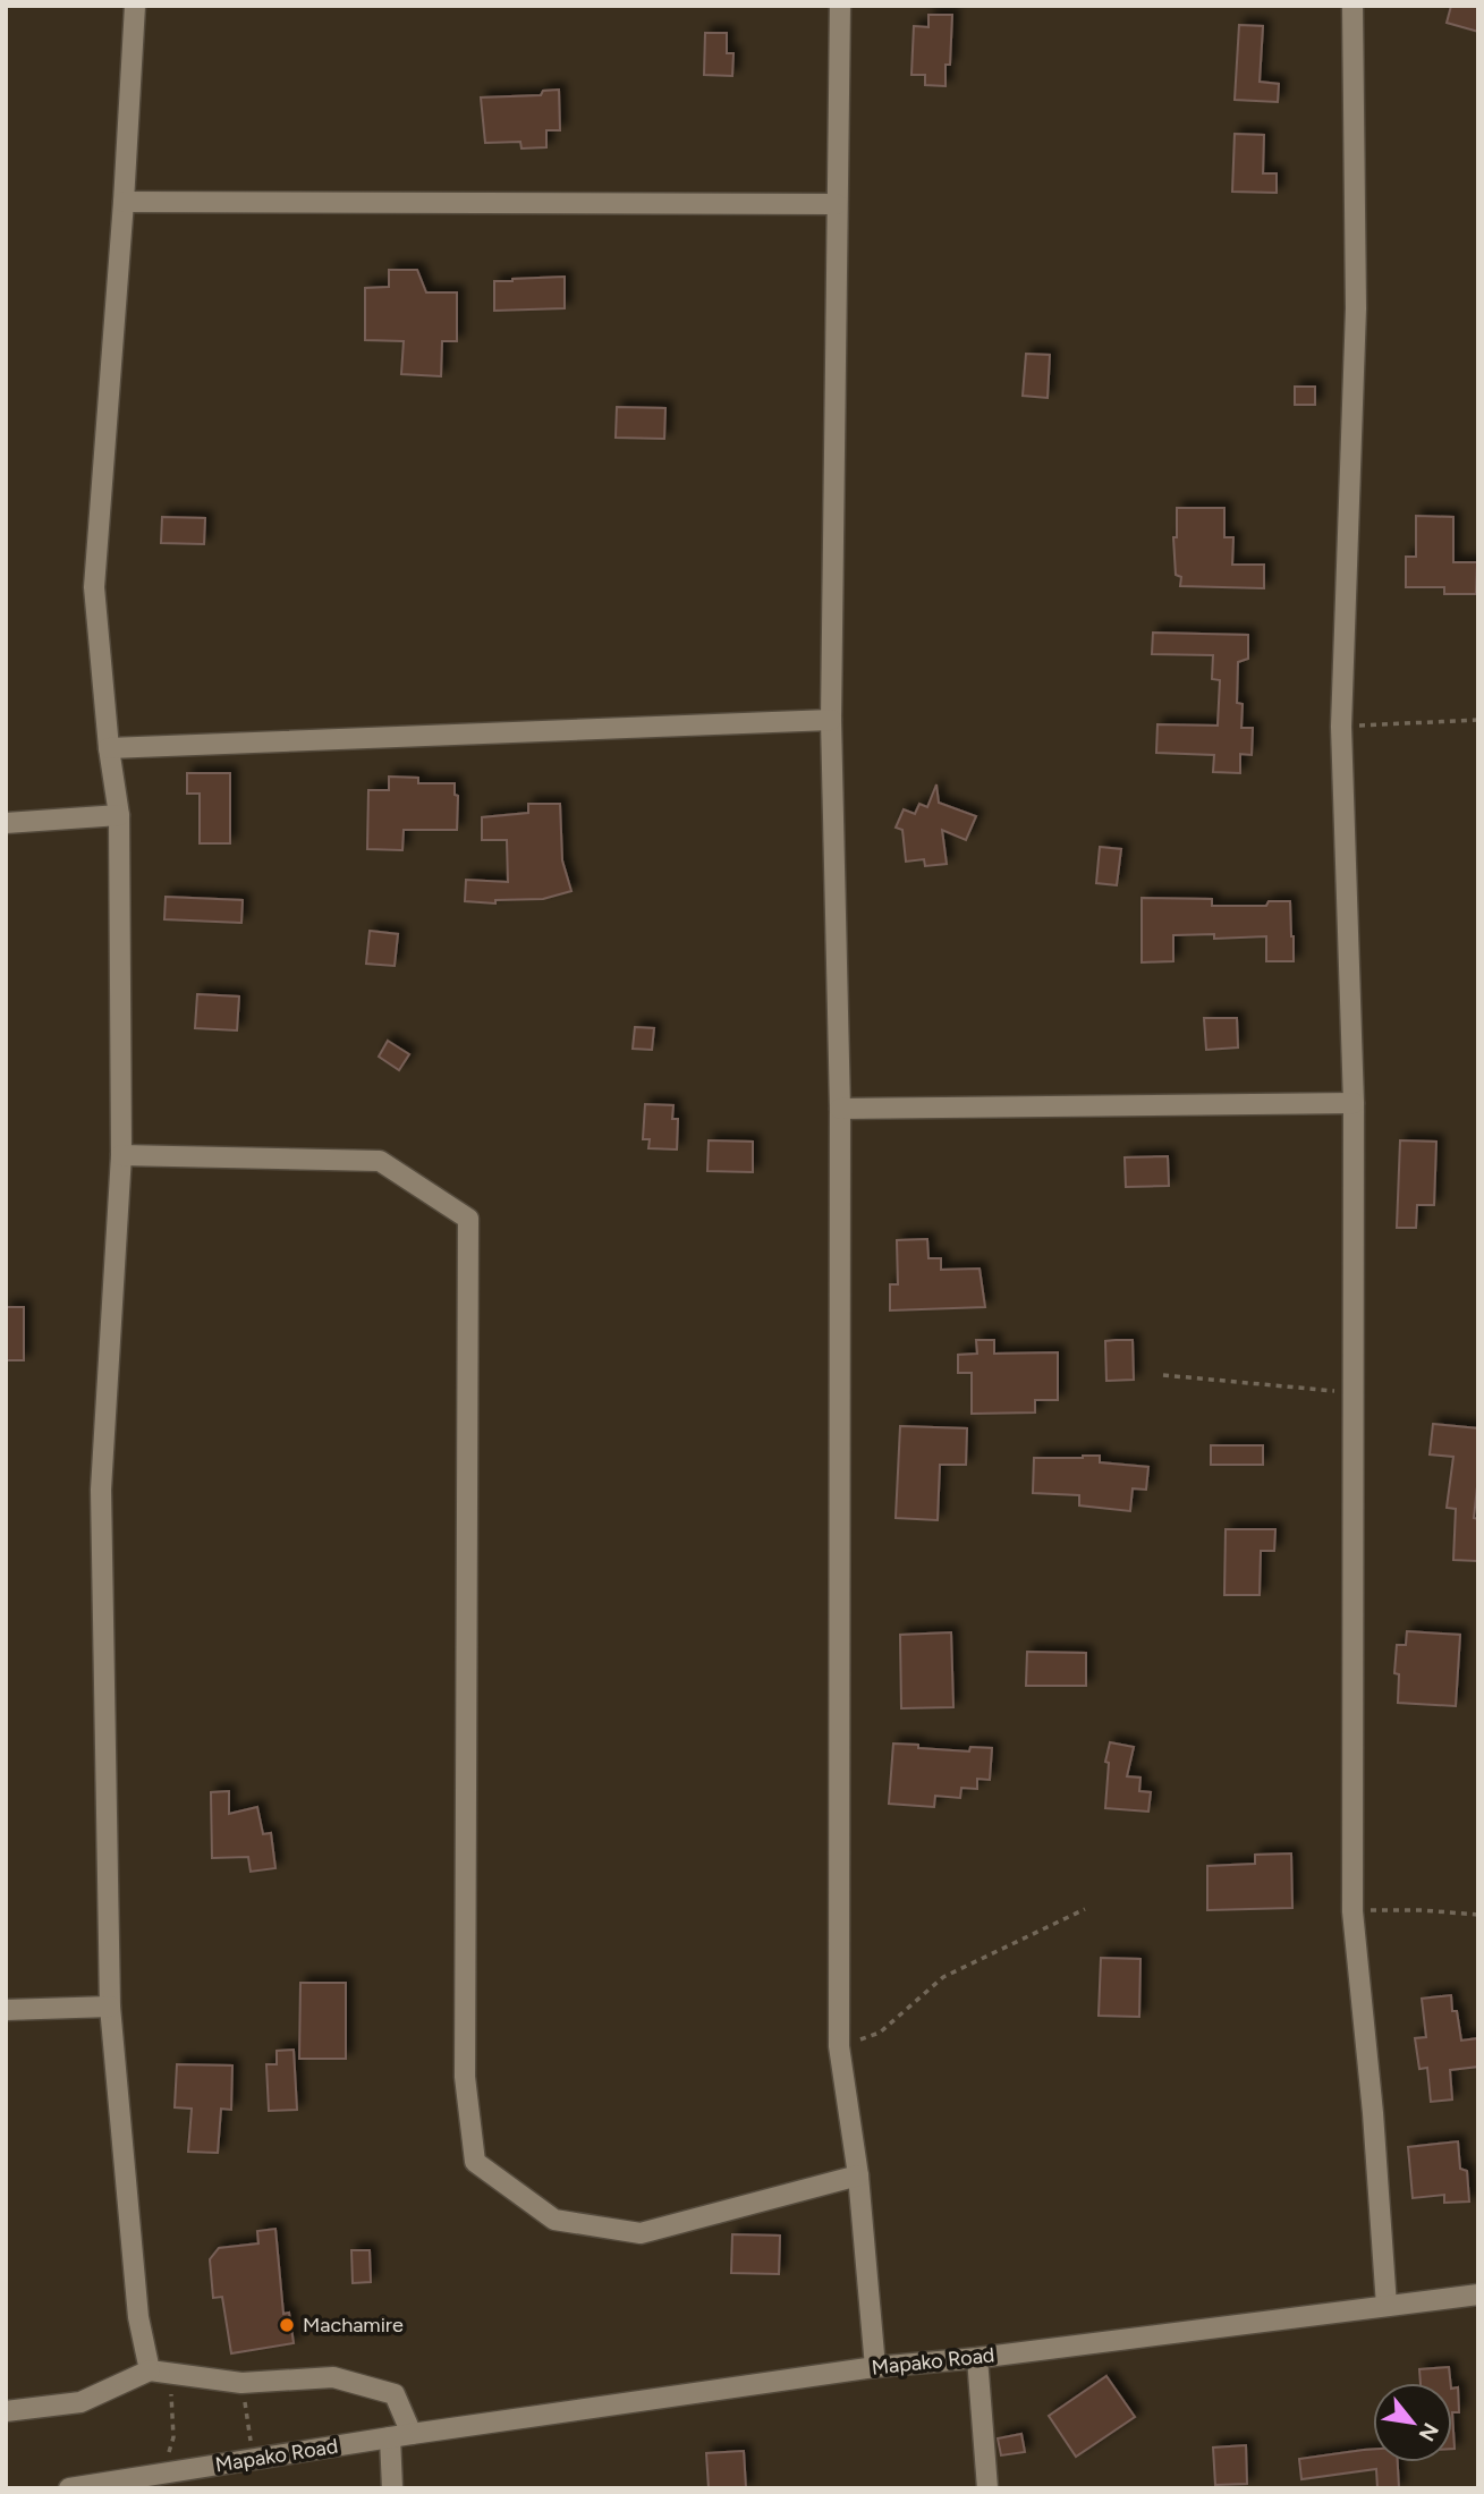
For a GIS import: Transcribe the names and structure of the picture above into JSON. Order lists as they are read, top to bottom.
{
  "streets": {
    "street": ["Mapako Road"]
  },
  "places": ["Machamire"],
  "north": "bottom right"
}
